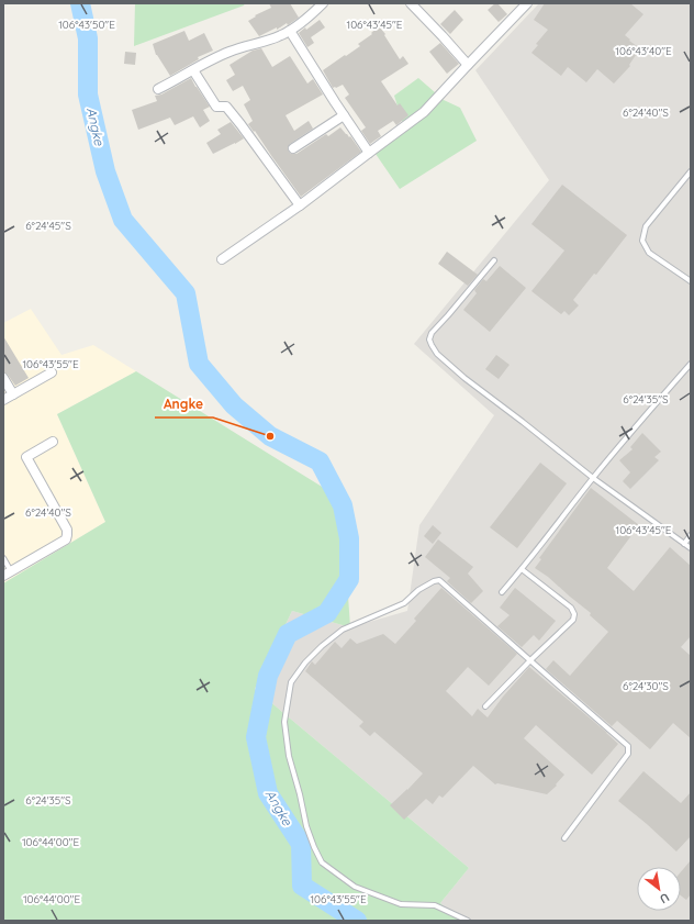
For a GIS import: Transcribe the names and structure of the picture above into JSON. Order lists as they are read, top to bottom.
{
  "water": ["Angke"],
  "places": ["Angke"],
  "north": "bottom right",
  "coordinates": [
    "106°43'50\"E",
    "106°43'45\"E",
    "106°43'40\"E",
    "6°24'40\"S",
    "6°24'45\"S",
    "106°43'55\"E",
    "6°24'35\"S",
    "6°24'30\"S",
    "106°44'00\"E"
  ]
}
